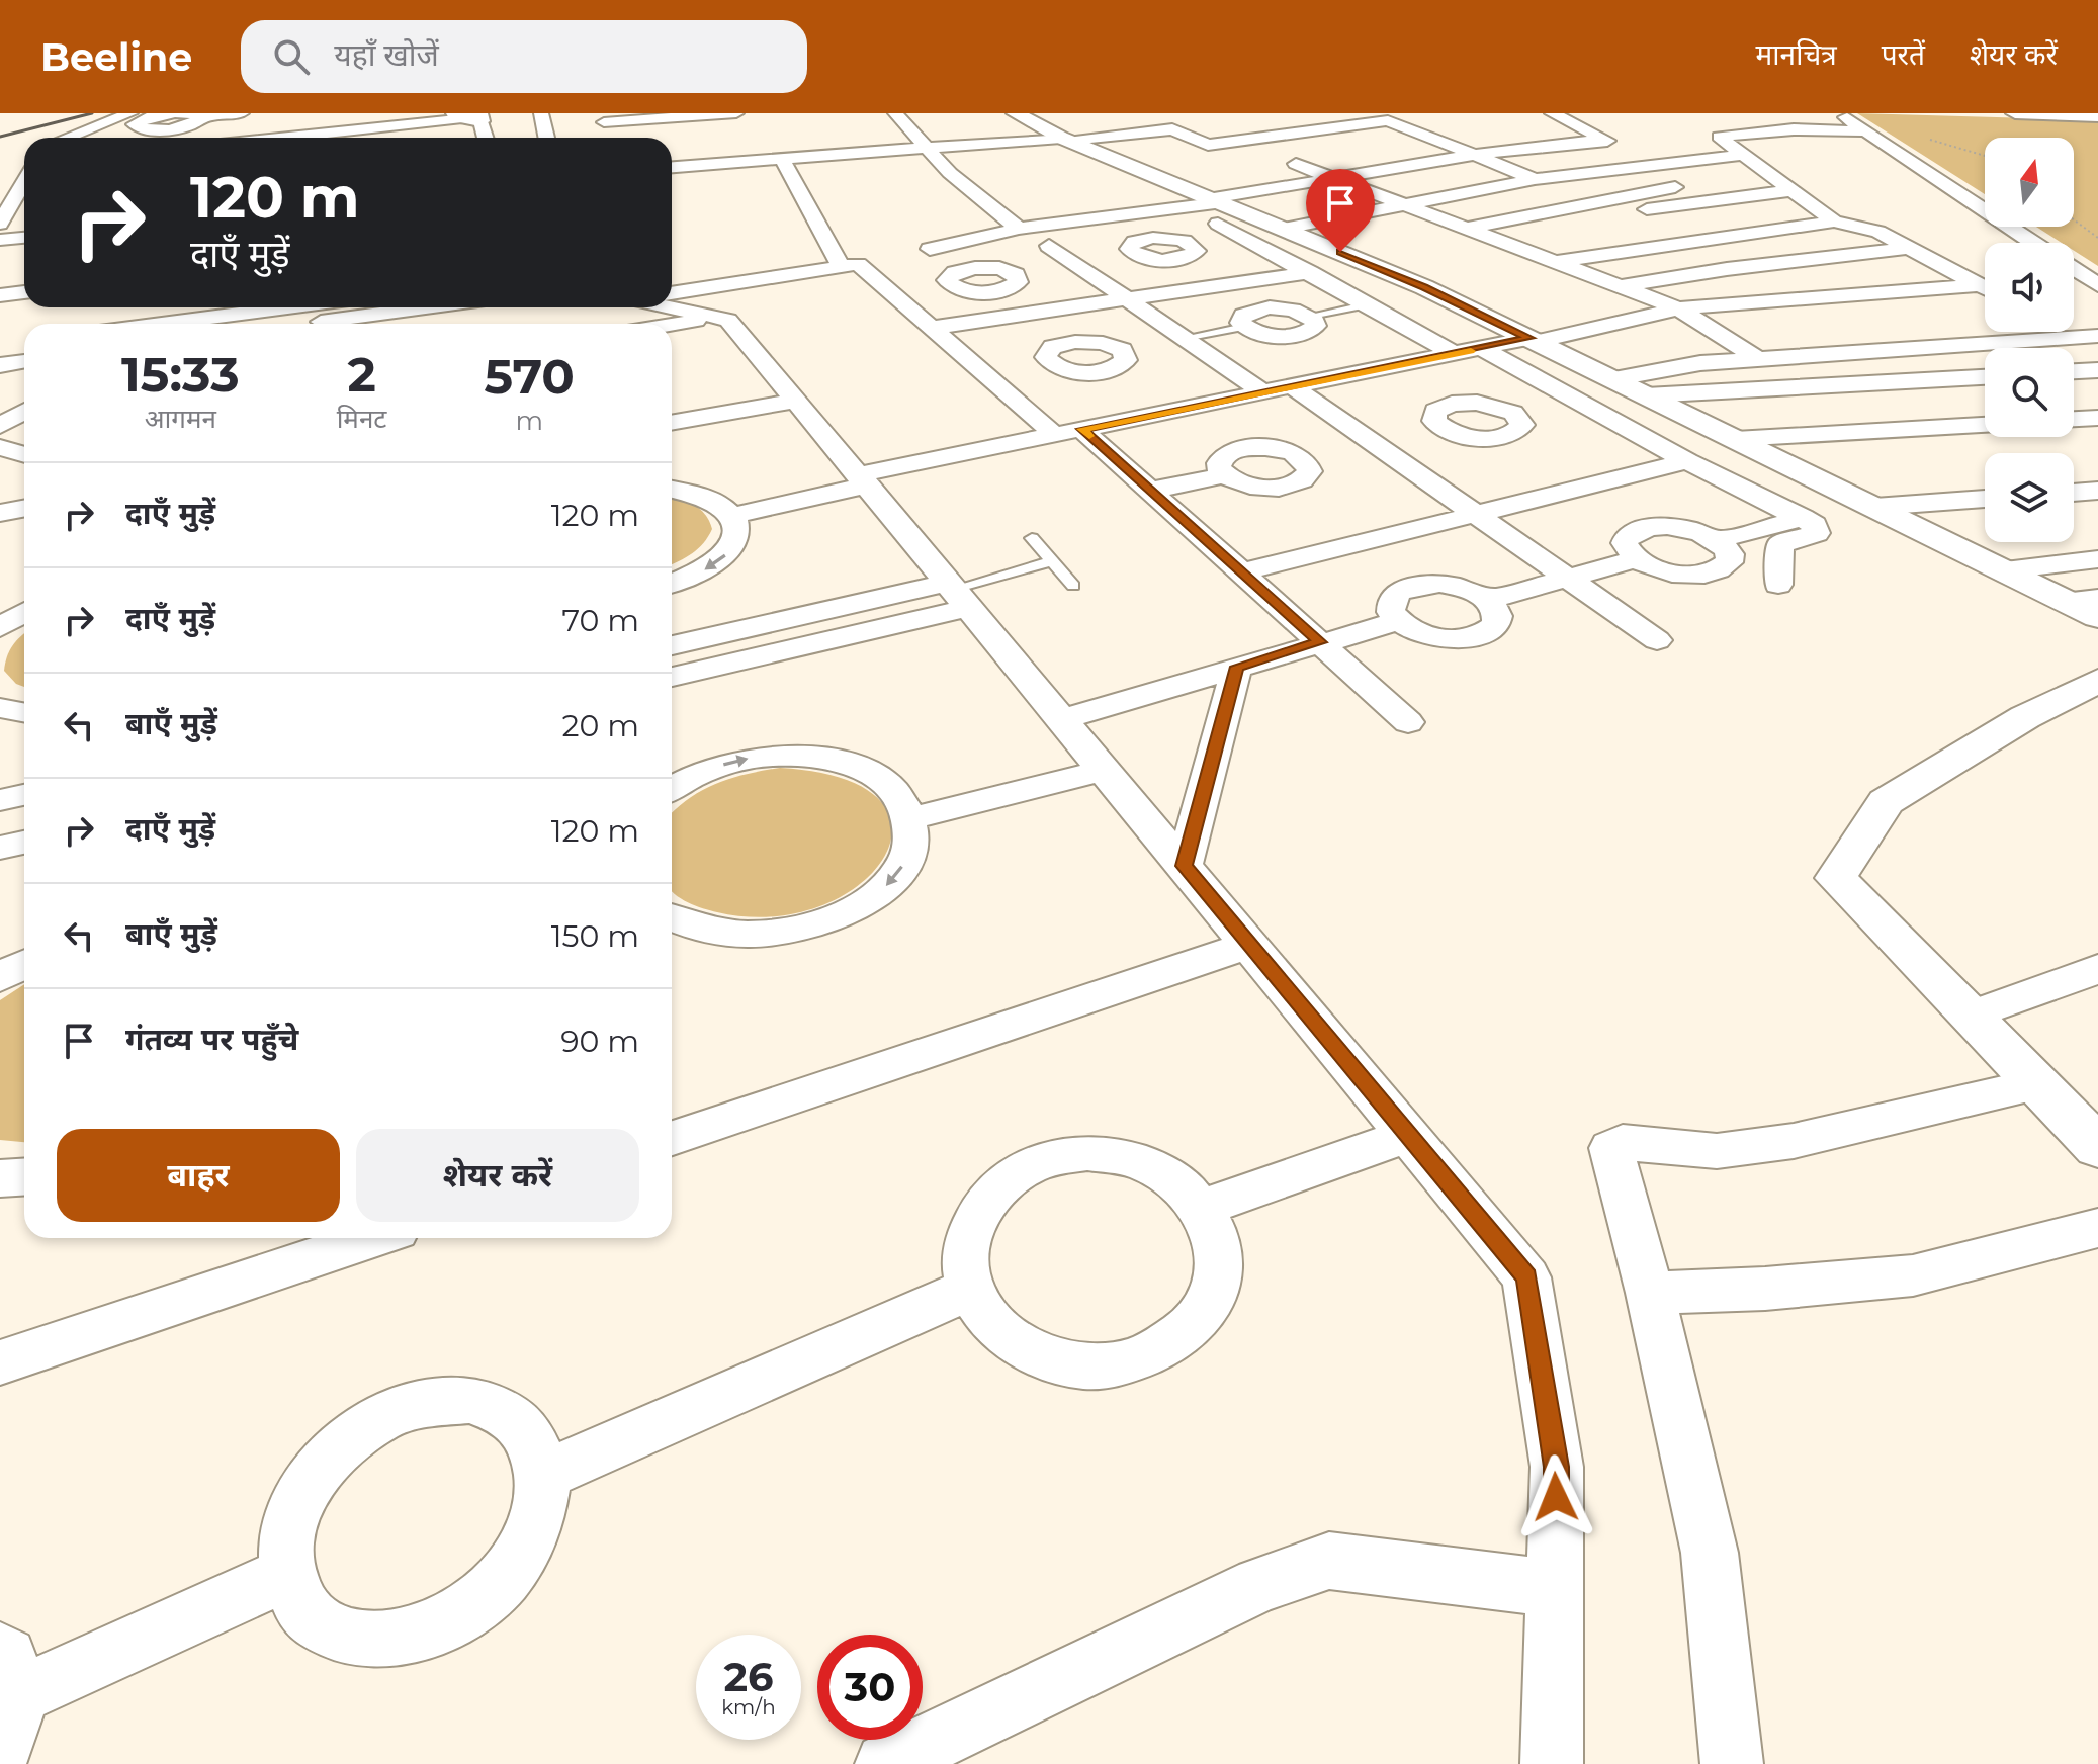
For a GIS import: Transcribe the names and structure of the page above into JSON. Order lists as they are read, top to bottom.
{
  "north": "top",
  "page": {
    "header": "Beeline",
    "search": "यहाँ खोजें",
    "nav": ["मानचित्र", "परतें", "शेयर करें"],
    "turn": ["120 m", "दाएँ मुड़ें"],
    "eta": [
      "15:33",
      "आगमन",
      "2",
      "मिनट",
      "570",
      "m"
    ],
    "list": [
      {
        "name": "दाएँ मुड़ें",
        "value": "120 m"
      },
      {
        "name": "दाएँ मुड़ें",
        "value": "70 m"
      },
      {
        "name": "बाएँ मुड़ें",
        "value": "20 m"
      },
      {
        "name": "दाएँ मुड़ें",
        "value": "120 m"
      },
      {
        "name": "बाएँ मुड़ें",
        "value": "150 m"
      },
      {
        "name": "गंतव्य पर पहुँचे",
        "value": "90 m"
      }
    ],
    "buttons": ["बाहर", "शेयर करें"],
    "speed": "26 km/h",
    "limit": "30"
  }
}
